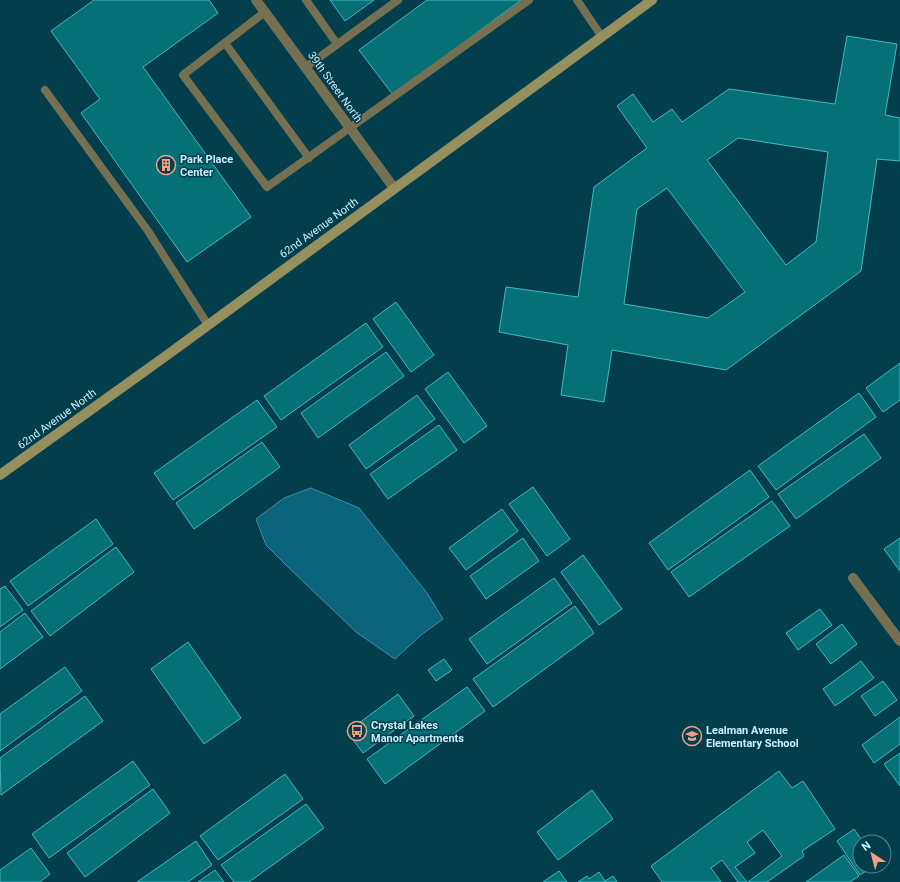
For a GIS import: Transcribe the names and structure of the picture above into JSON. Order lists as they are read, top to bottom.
{
  "streets": {
    "street": ["39th Street North", "62nd Avenue North"]
  },
  "crossings": [
    ["39th Street North", "62nd Avenue North"]
  ],
  "places": {
    "building": ["Park Place Center"],
    "bus stop": ["Crystal Lakes Manor Apartments"],
    "school or university": ["Lealman Avenue Elementary School"]
  },
  "north": "top left"
}
